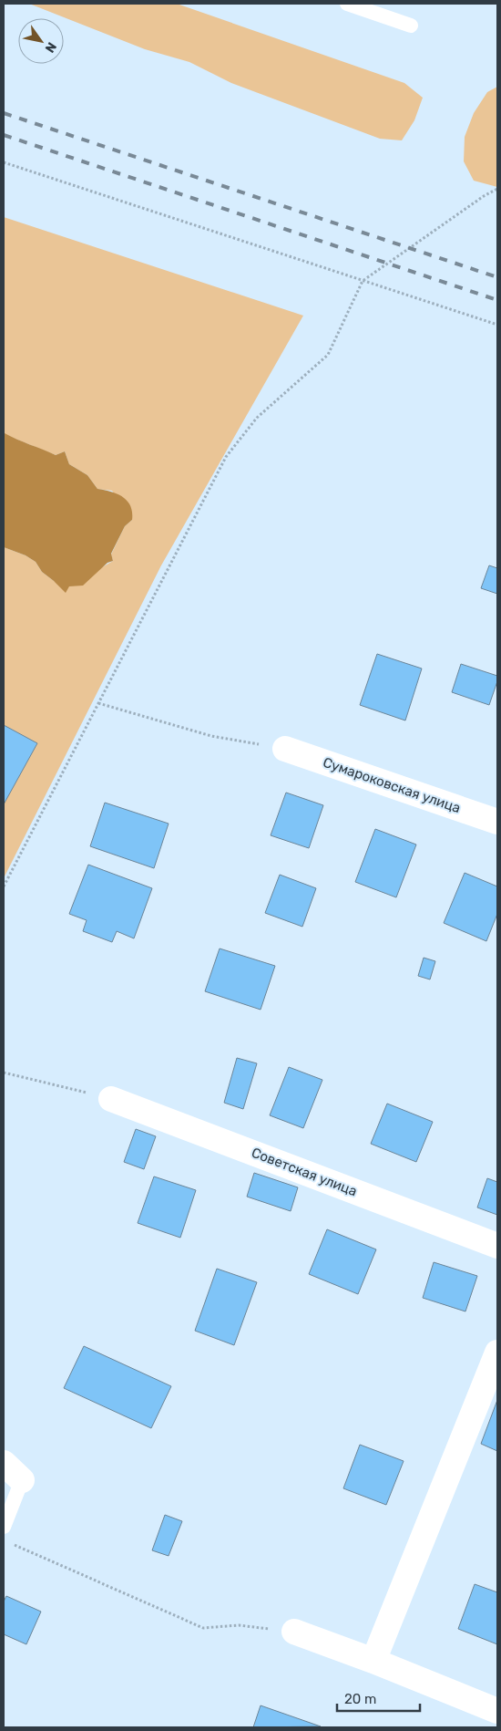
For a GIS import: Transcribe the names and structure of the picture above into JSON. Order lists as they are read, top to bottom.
{
  "streets": {
    "street": ["Сумароковская улица", "Советская улица"]
  },
  "scale_bar": "20 m",
  "north": "bottom right"
}
